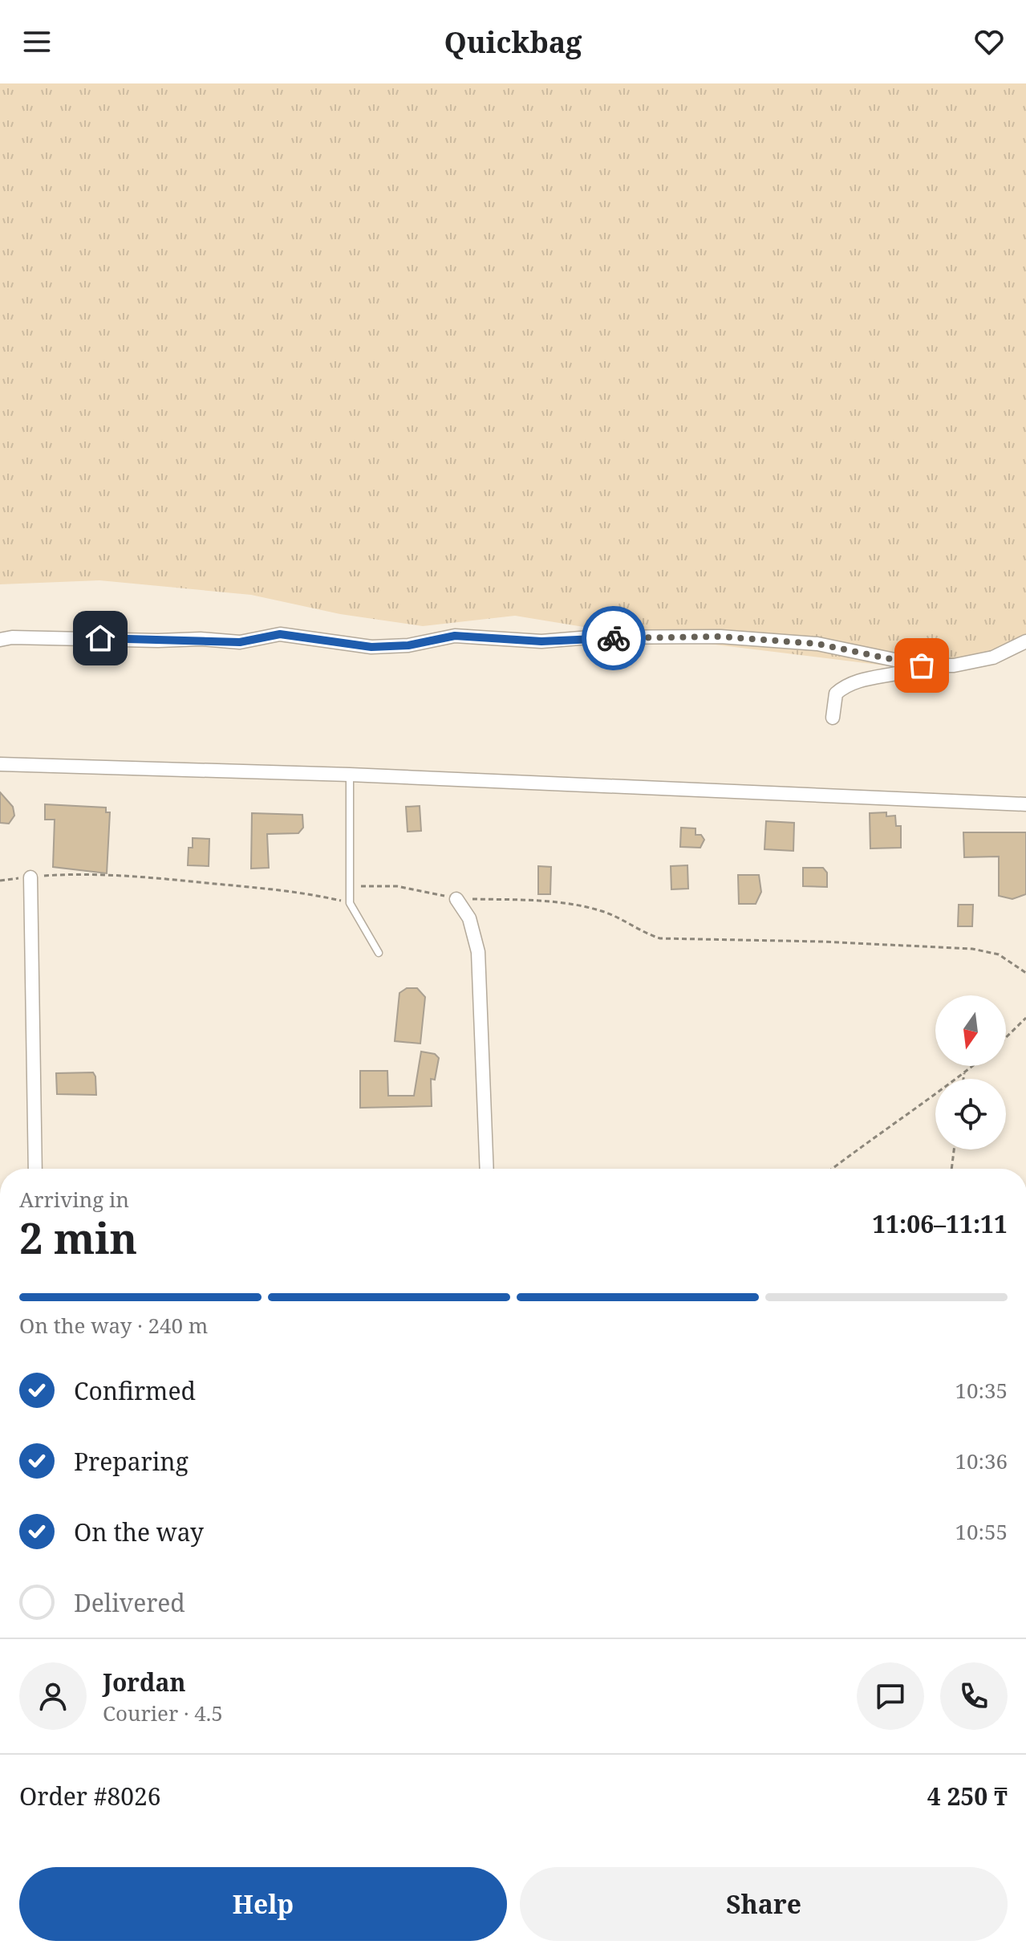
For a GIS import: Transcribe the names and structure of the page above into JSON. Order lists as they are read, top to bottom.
{
  "north": "bottom",
  "page": {
    "header": "Quickbag",
    "heading": ["2 min", "Arriving in", "11:06–11:11"],
    "panel": [
      "Jordan",
      "Courier · 4.5",
      "Order #8026",
      "4 250 ₸"
    ],
    "bar": "On the way · 240 m",
    "list": [
      ["Confirmed", "10:35"],
      ["Preparing", "10:36"],
      ["On the way", "10:55"],
      "Delivered"
    ],
    "buttons": ["Help", "Share"]
  }
}
